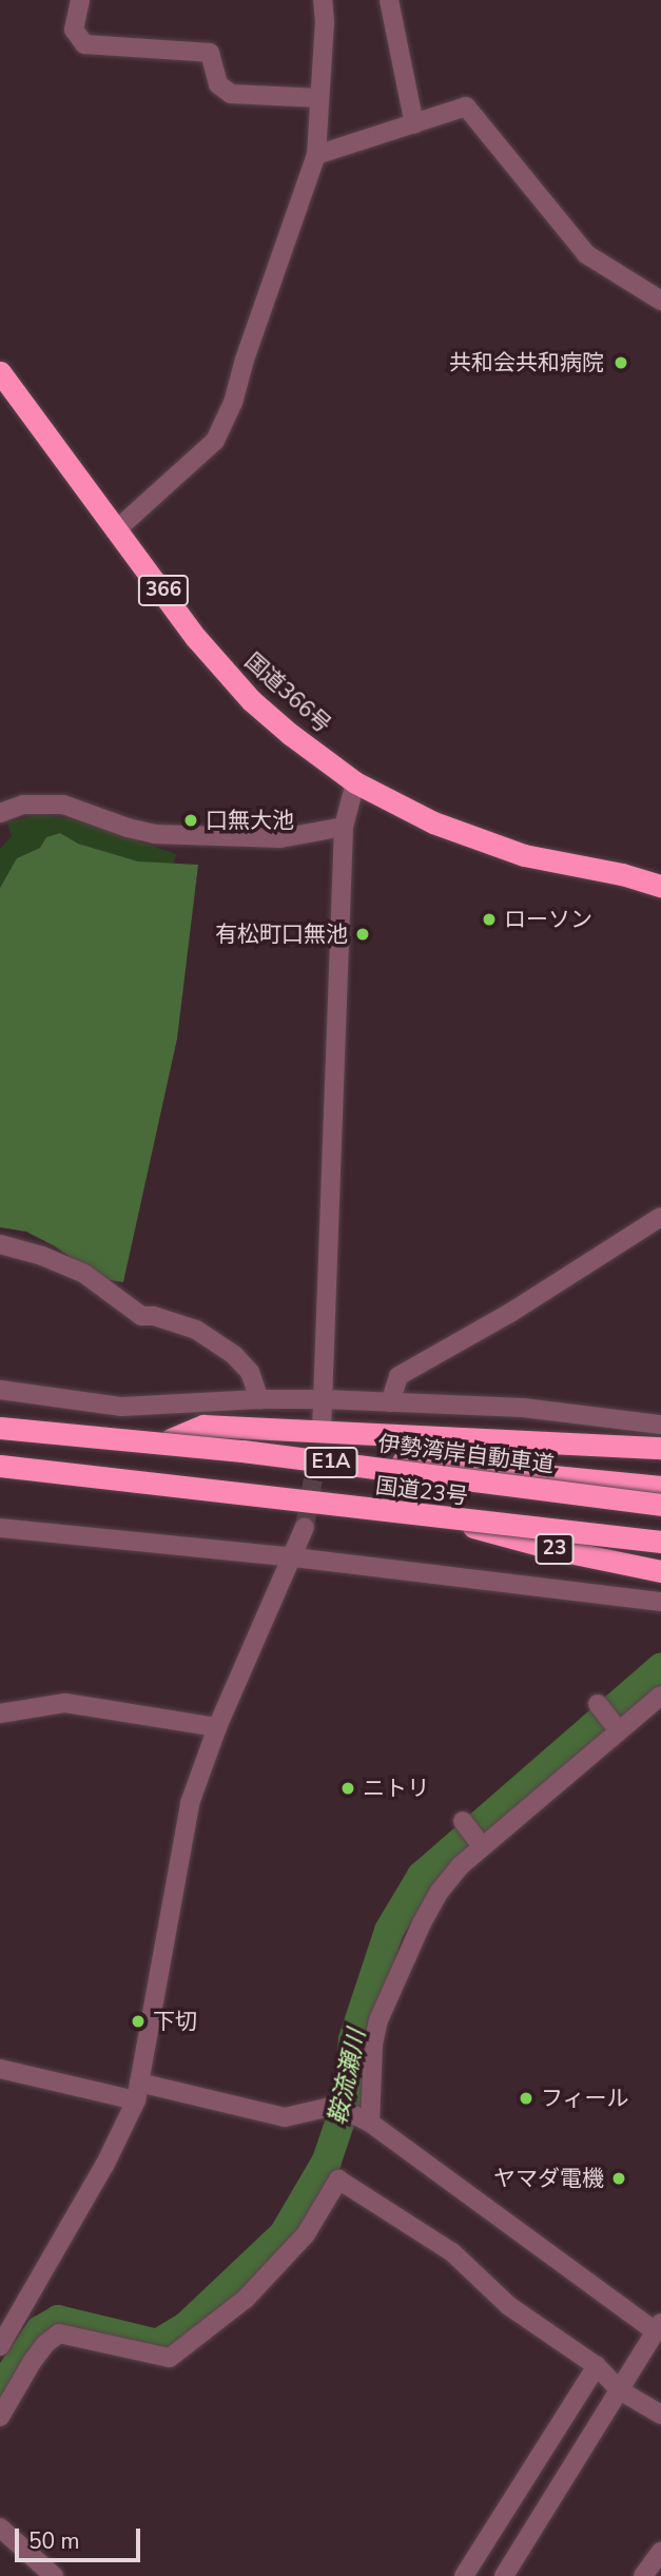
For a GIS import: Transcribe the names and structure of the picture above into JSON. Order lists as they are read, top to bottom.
{
  "streets": {
    "highway": [
      "366",
      "国道366号",
      "伊勢湾岸自動車道",
      "E1A",
      "国道23号",
      "23"
    ]
  },
  "crossings": [
    ["E1A", "国道23号"],
    ["国道23号", "23"]
  ],
  "water": ["鞍流瀬川"],
  "places": [
    "共和会共和病院",
    "口無大池",
    "ローソン",
    "有松町口無池",
    "ニトリ",
    "下切",
    "フィール",
    "ヤマダ電機"
  ],
  "scale_bar": "50 m"
}
